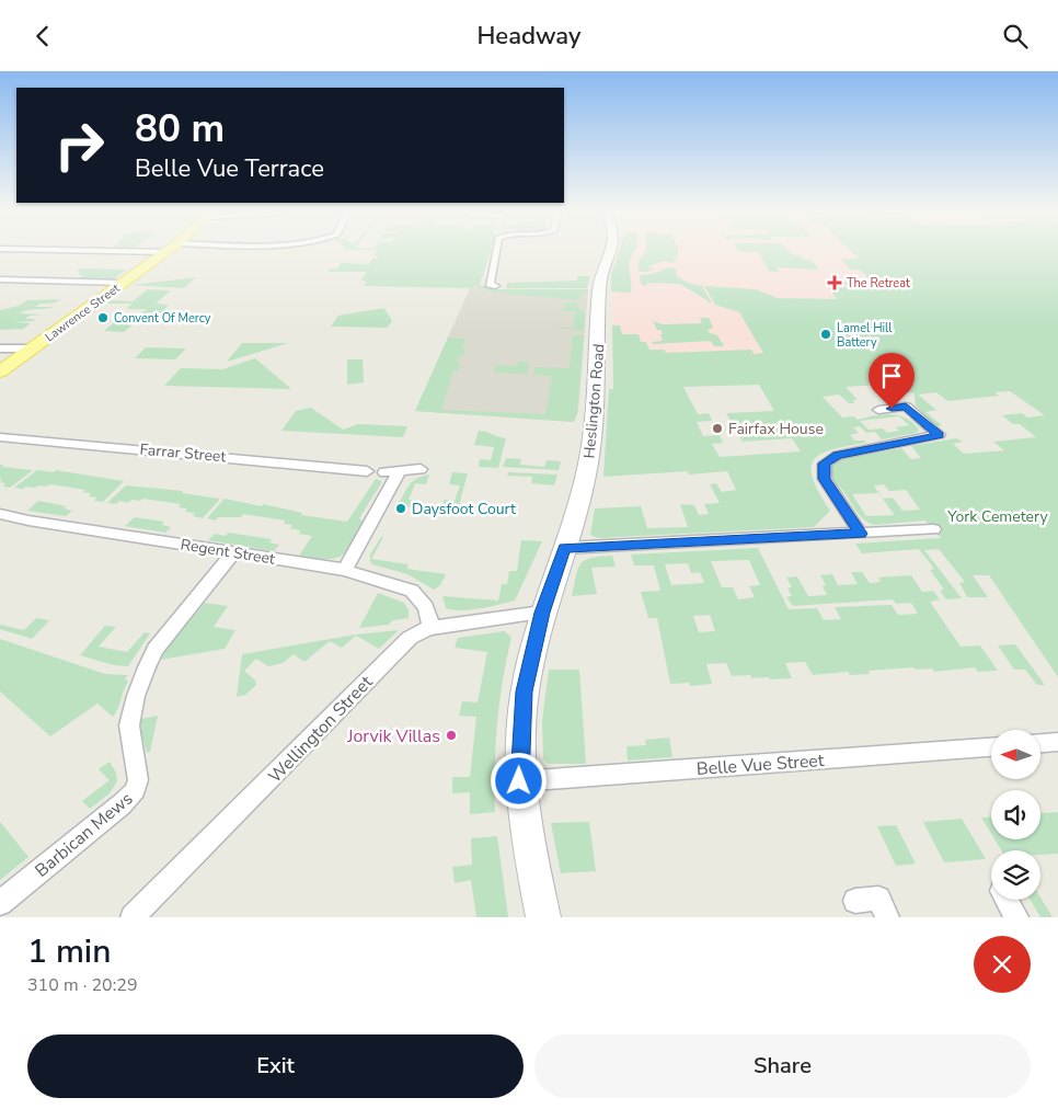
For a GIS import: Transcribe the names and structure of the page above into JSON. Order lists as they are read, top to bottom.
{
  "streets": {
    "main road": ["Lawrence Street"],
    "street": [
      "Heslington Road",
      "Farrar Street",
      "Regent Street",
      "Wellington Street",
      "Belle Vue Street",
      "Barbican Mews"
    ]
  },
  "crossings": [
    ["Heslington Road", "Wellington Street"],
    ["Heslington Road", "Belle Vue Street"],
    ["Regent Street", "Wellington Street"],
    ["Regent Street", "Barbican Mews"]
  ],
  "parks": ["York Cemetery"],
  "places": {
    "health": ["The Retreat"],
    "other": [
      "Convent Of Mercy",
      "Lamel Hill Battery",
      "Fairfax House",
      "Daysfoot Court",
      "Jorvik Villas"
    ]
  },
  "north": "left",
  "page": {
    "header": "Headway",
    "turn": ["80 m", "Belle Vue Terrace"],
    "heading": ["1 min", "310 m · 20:29"],
    "buttons": ["Exit", "Share"]
  }
}
